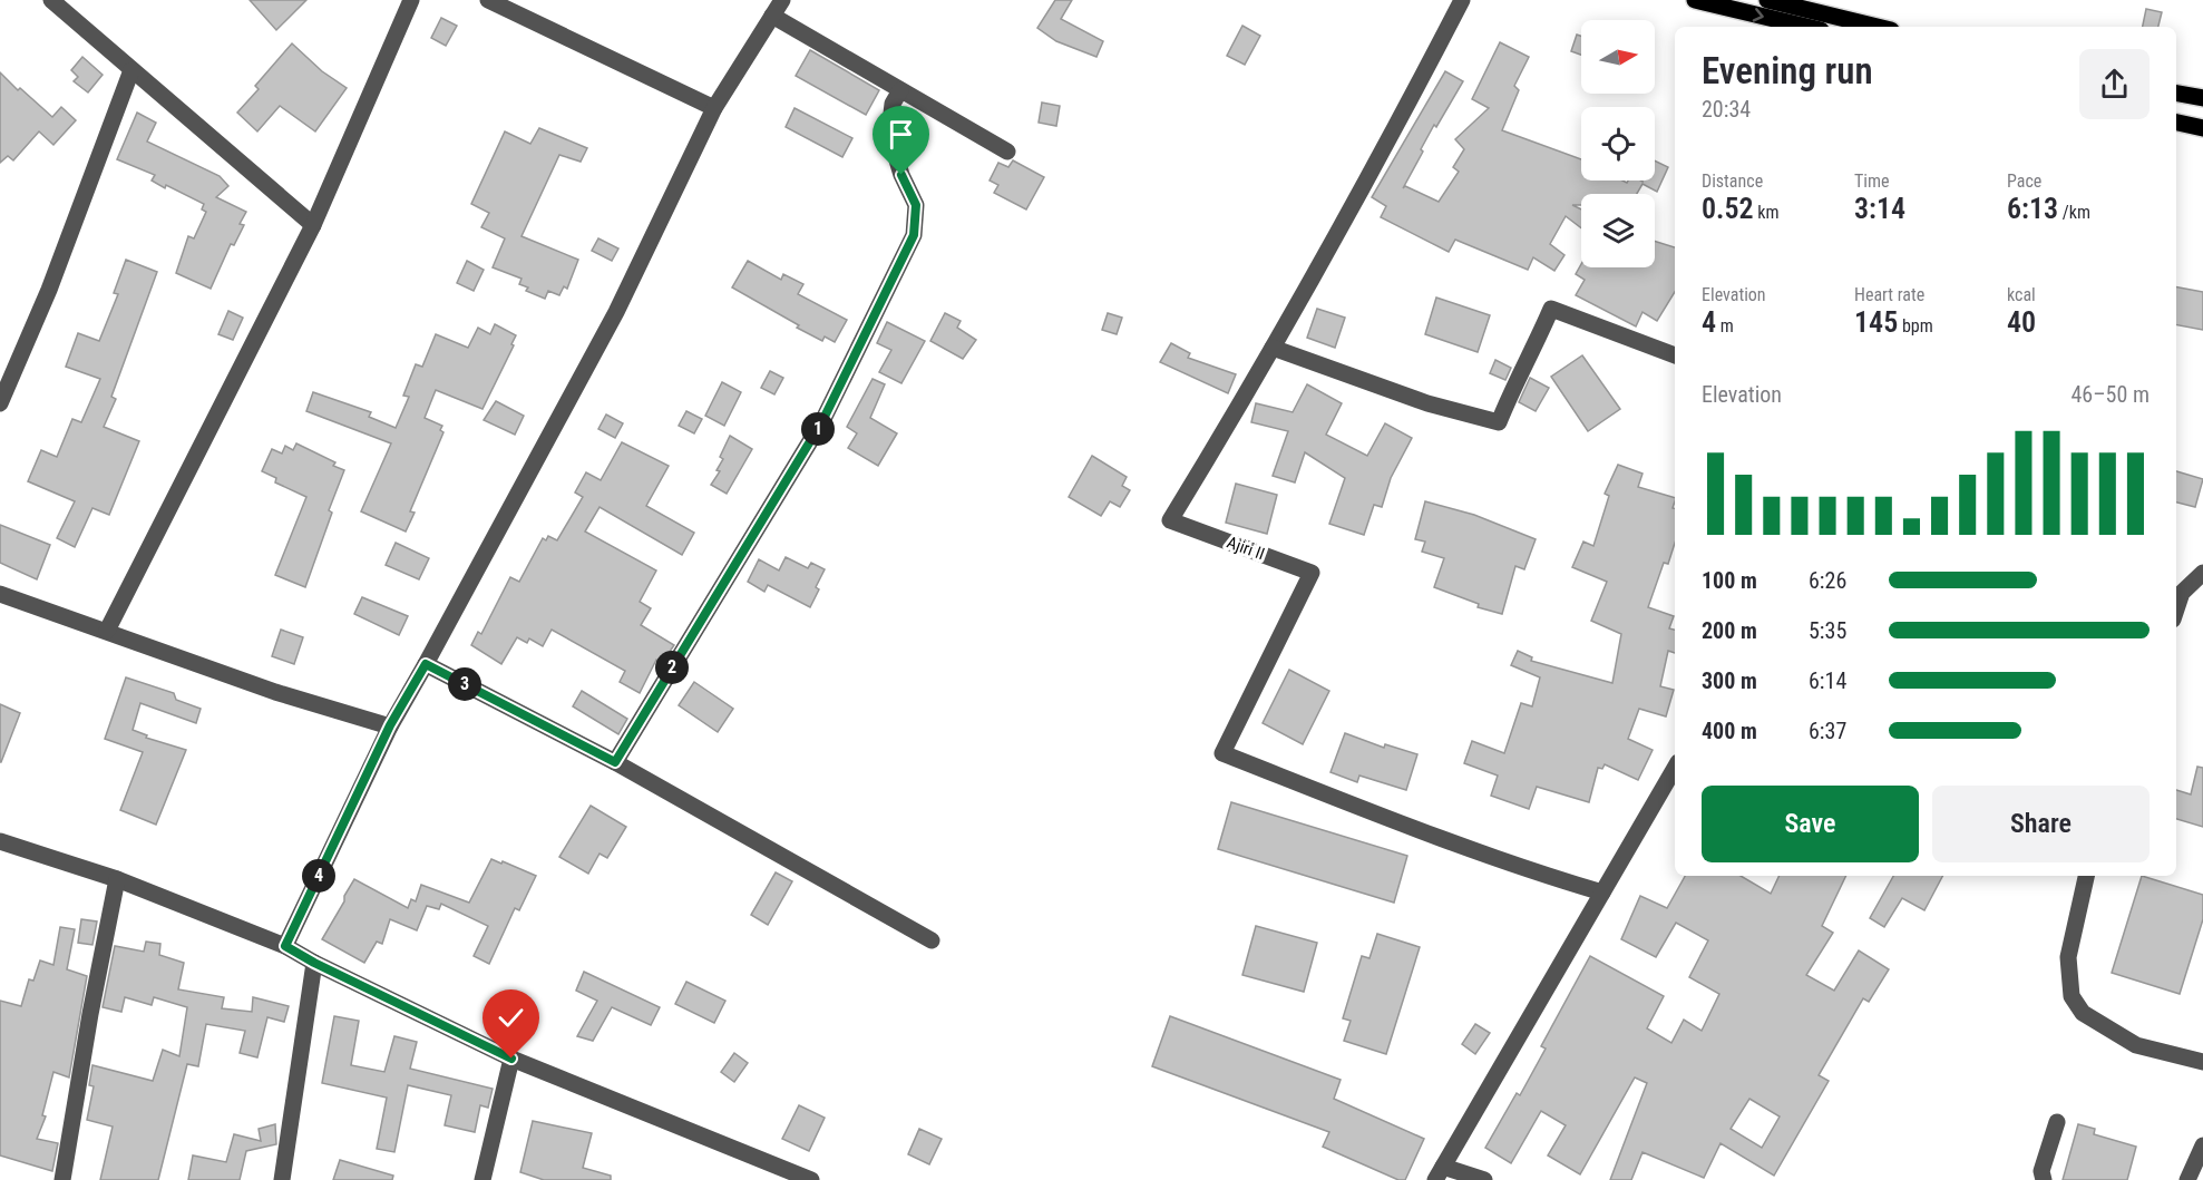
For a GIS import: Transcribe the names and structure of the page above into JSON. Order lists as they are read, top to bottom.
{
  "streets": {
    "street": ["Ajiri II"]
  },
  "north": "right",
  "page": {
    "heading": ["Evening run", "20:34"],
    "stats": [
      ["Distance", "0.52 km"],
      ["Time", "3:14"],
      ["Pace", "6:13 /km"],
      ["Elevation", "4 m"],
      ["Heart rate", "145 bpm"],
      ["kcal", "40"]
    ],
    "chart": ["Elevation", "46–50 m"],
    "pins": [
      "1",
      "2",
      "3",
      "4"
    ],
    "list": [
      {
        "name": "100 m",
        "note": "6:26"
      },
      {
        "name": "200 m",
        "note": "5:35"
      },
      {
        "name": "300 m",
        "note": "6:14"
      },
      {
        "name": "400 m",
        "note": "6:37"
      }
    ],
    "buttons": ["Save", "Share"]
  }
}
